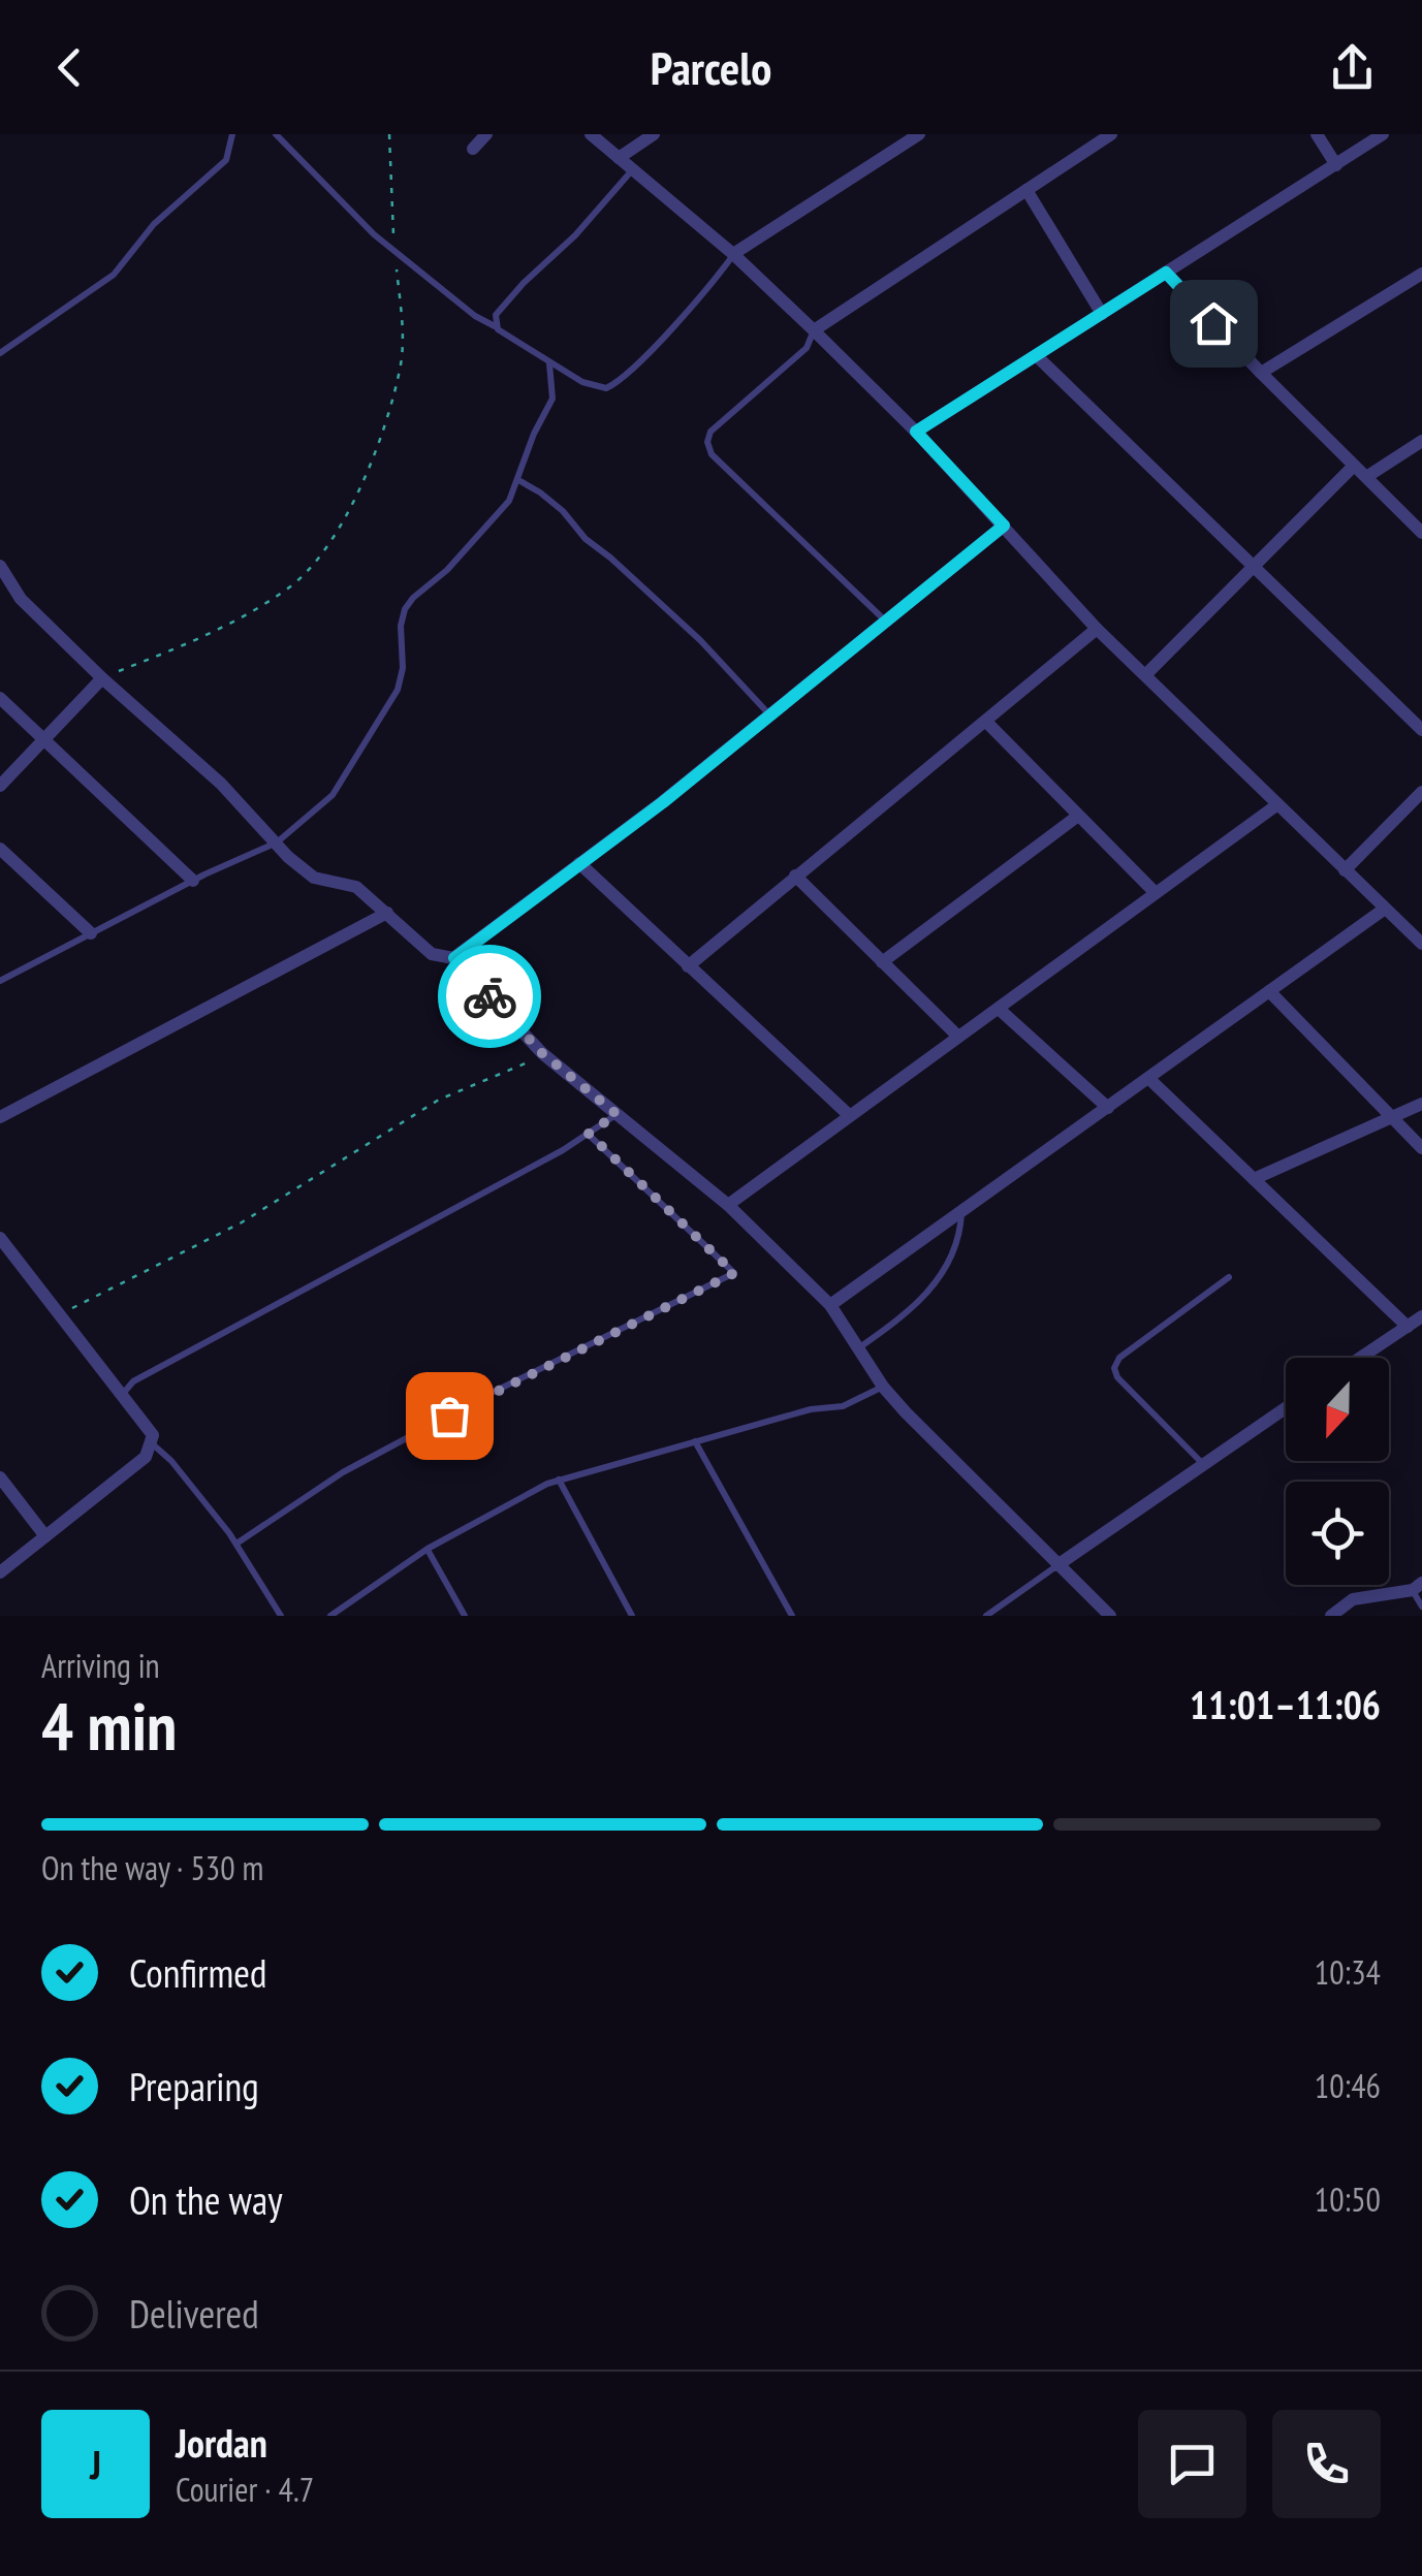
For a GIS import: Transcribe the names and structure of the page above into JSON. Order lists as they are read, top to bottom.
{
  "north": "bottom",
  "page": {
    "header": "Parcelo",
    "heading": ["4 min", "Arriving in", "11:01–11:06"],
    "panel": ["Jordan", "Courier · 4.7"],
    "bar": "On the way · 530 m",
    "list": [
      ["Confirmed", "10:34"],
      ["Preparing", "10:46"],
      ["On the way", "10:50"],
      "Delivered"
    ],
    "round": "J"
  }
}
